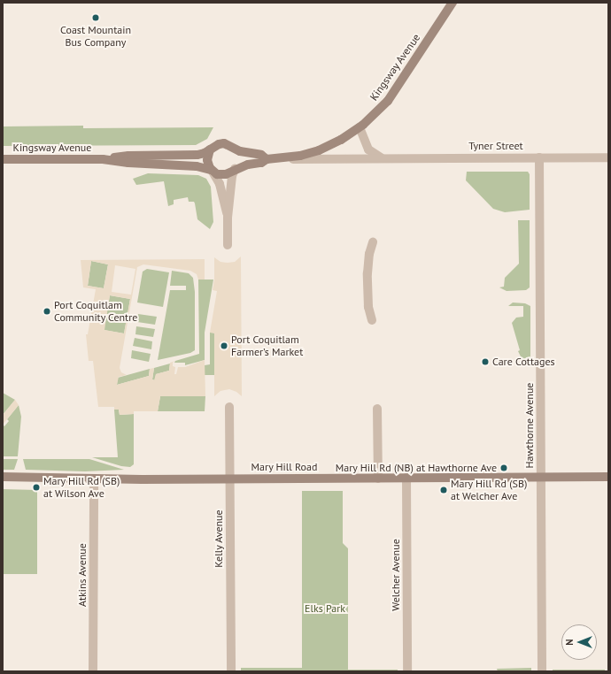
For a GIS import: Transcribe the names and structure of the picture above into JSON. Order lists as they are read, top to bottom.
{
  "streets": {
    "main road": ["Kingsway Avenue", "Mary Hill Road"],
    "street": [
      "Tyner Street",
      "Hawthorne Avenue",
      "Kelly Avenue",
      "Atkins Avenue",
      "Welcher Avenue"
    ]
  },
  "crossings": [
    ["Kingsway Avenue", "Tyner Street"],
    ["Tyner Street", "Hawthorne Avenue"],
    ["Hawthorne Avenue", "Mary Hill Road"],
    ["Mary Hill Road", "Kelly Avenue"],
    ["Mary Hill Road", "Atkins Avenue"],
    ["Mary Hill Road", "Welcher Avenue"]
  ],
  "parks": ["Elks Park"],
  "places": [
    "Coast Mountain Bus Company",
    "Port Coquitlam Community Centre",
    "Port Coquitlam Farmer’s Market",
    "Care Cottages",
    "Mary Hill Rd (NB) at Hawthorne Ave",
    "Mary Hill Rd (SB) at Wilson Ave",
    "Mary Hill Rd (SB) at Welcher Ave"
  ],
  "north": "left"
}
